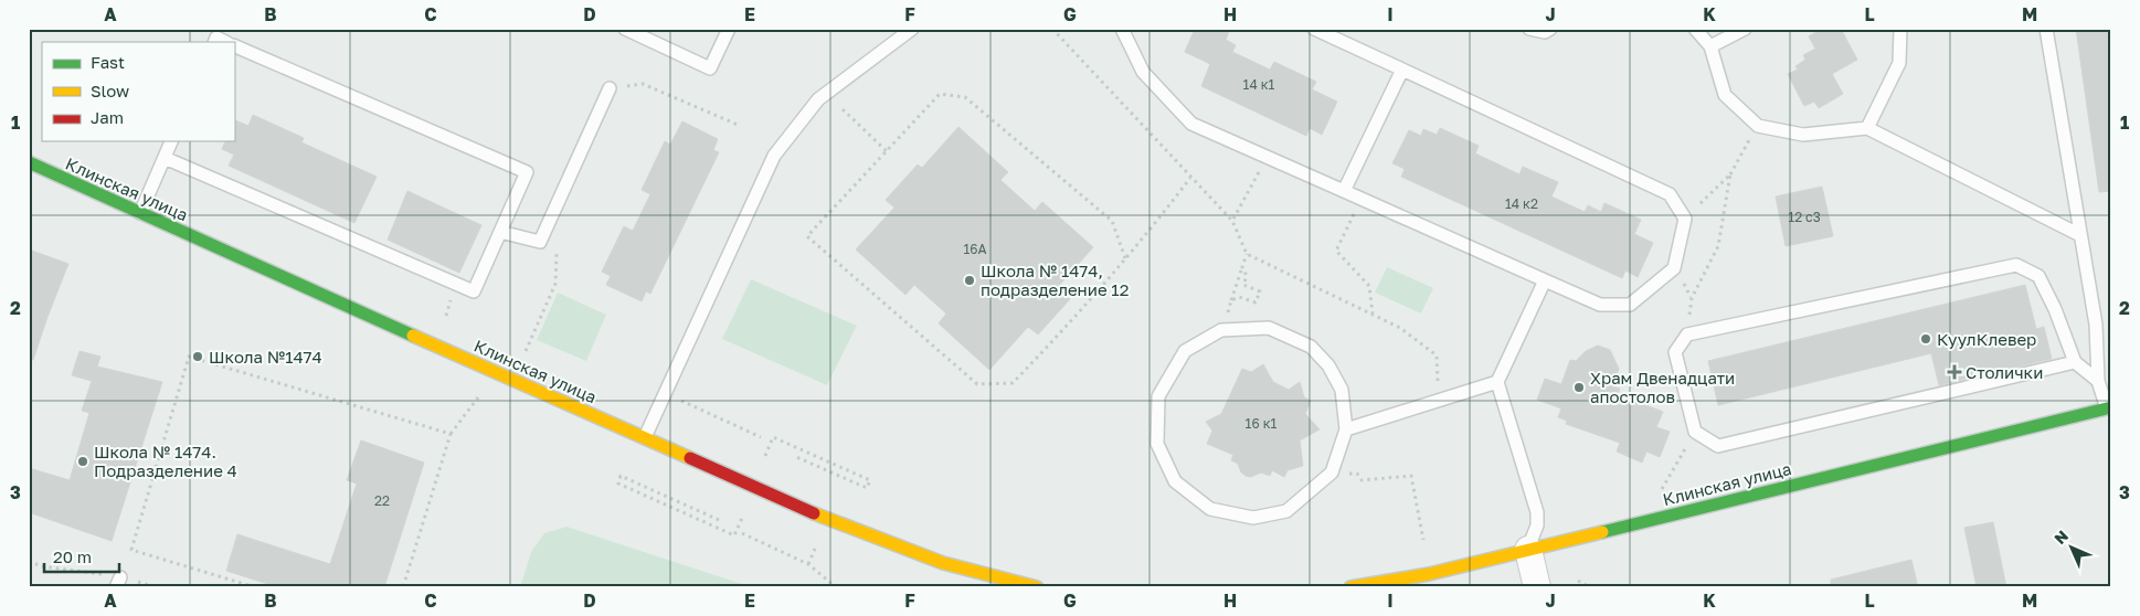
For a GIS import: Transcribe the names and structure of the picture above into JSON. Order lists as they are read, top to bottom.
{
  "streets": {
    "street": ["Клинская улица"]
  },
  "places": {
    "other": [
      "Школа № 1474, подразделение 12",
      "КуулКлевер",
      "Школа №1474",
      "Храм Двенадцати апостолов",
      "Школа № 1474. Подразделение 4"
    ],
    "health": ["Столички"]
  },
  "house_numbers": [
    "14 к1",
    "14 к2",
    "12 с3",
    "16А",
    "16 к1",
    "22"
  ],
  "legend": ["Fast", "Slow", "Jam"],
  "scale_bar": "20 m",
  "north": "top left",
  "grid": {
    "columns": [
      "A",
      "B",
      "C",
      "D",
      "E",
      "F",
      "G",
      "H",
      "I",
      "J",
      "K",
      "L",
      "M"
    ],
    "rows": ["1", "2", "3"]
  }
}
